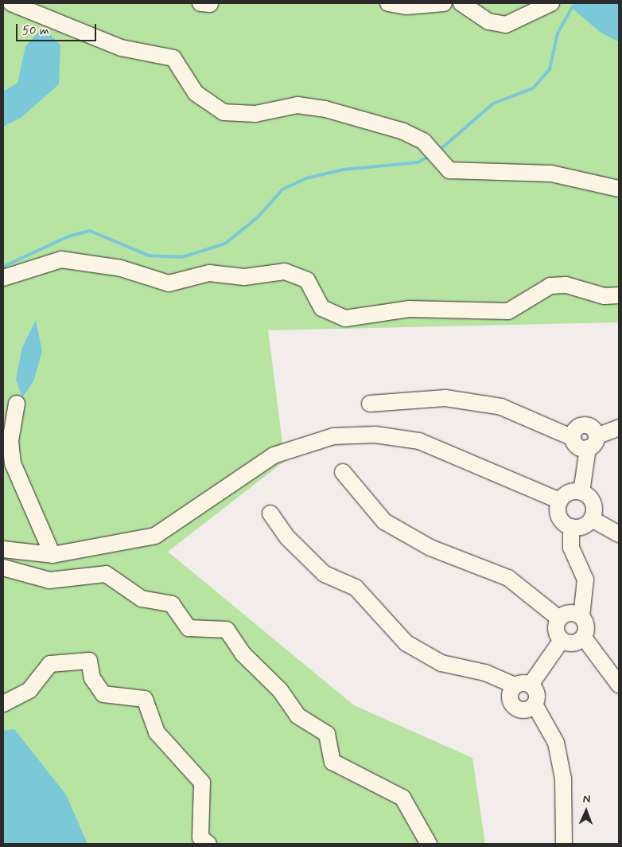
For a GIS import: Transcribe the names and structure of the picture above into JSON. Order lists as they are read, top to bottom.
{
  "scale_bar": "50 m",
  "north": "top"
}
